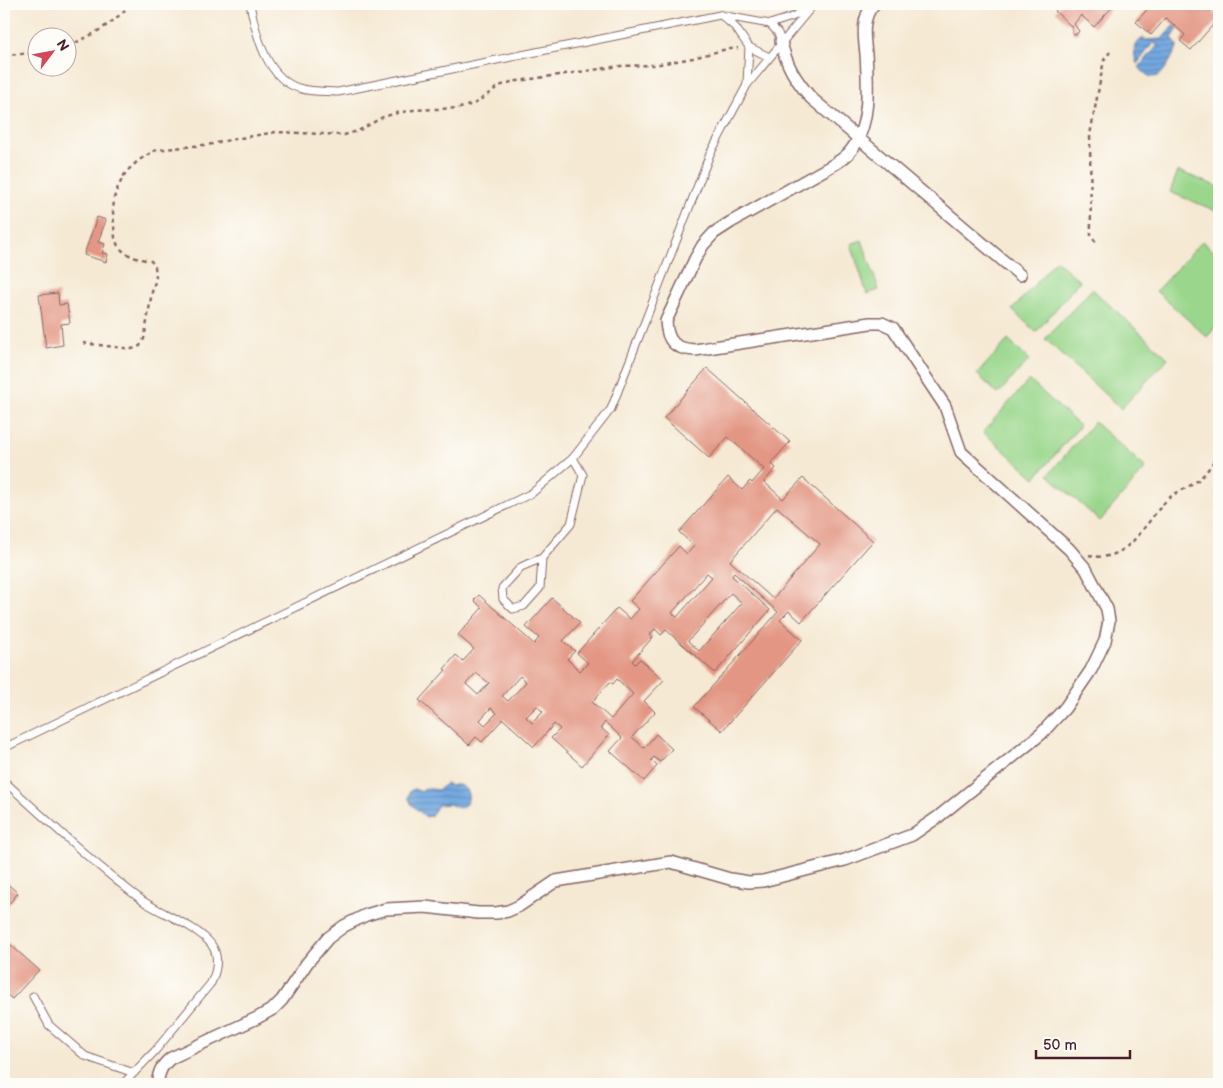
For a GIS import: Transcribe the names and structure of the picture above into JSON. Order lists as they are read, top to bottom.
{
  "scale_bar": "50 m",
  "north": "top right"
}
